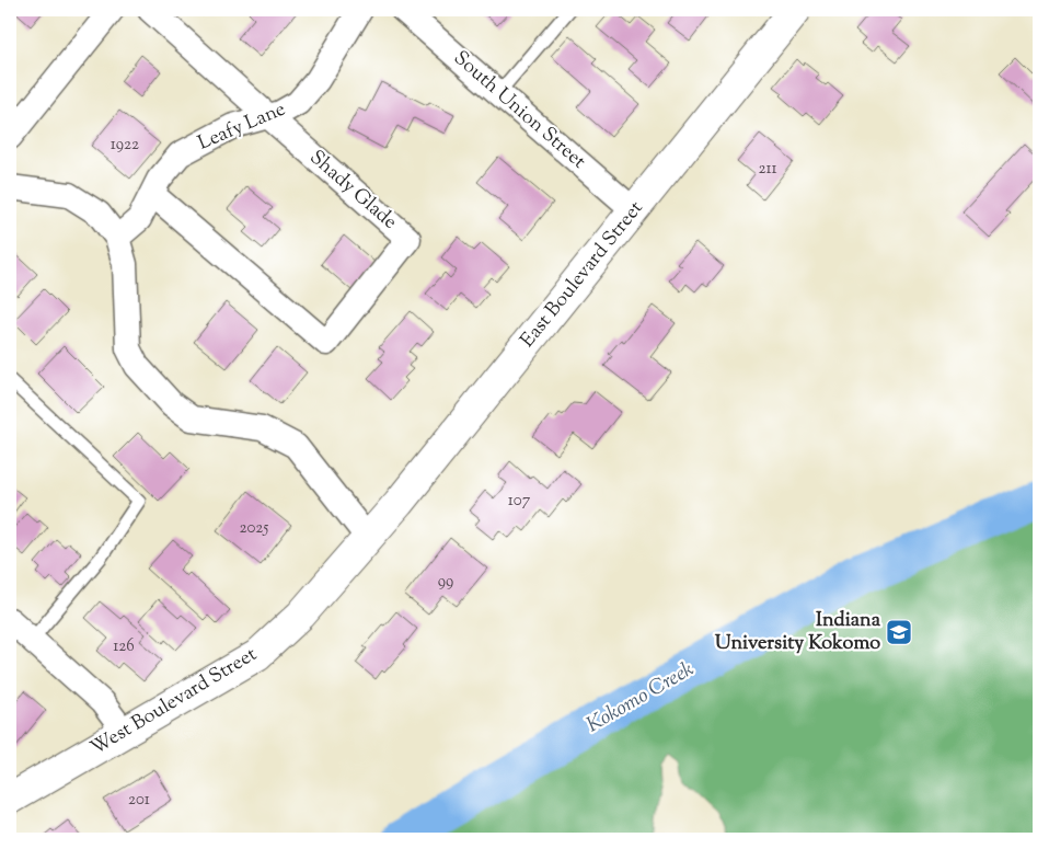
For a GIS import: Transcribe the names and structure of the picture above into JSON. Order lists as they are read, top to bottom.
{
  "streets": {
    "main road": ["East Boulevard Street", "West Boulevard Street"],
    "street": ["South Union Street", "Leafy Lane", "Shady Glade"]
  },
  "crossings": [
    ["South Union Street", "East Boulevard Street"],
    ["Leafy Lane", "Shady Glade"],
    ["East Boulevard Street", "West Boulevard Street"]
  ],
  "water": ["Kokomo Creek"],
  "places": {
    "school or university": ["Indiana University Kokomo"]
  },
  "house_numbers": [
    "1922",
    "211",
    "107",
    "2025",
    "99",
    "126",
    "201"
  ]
}
